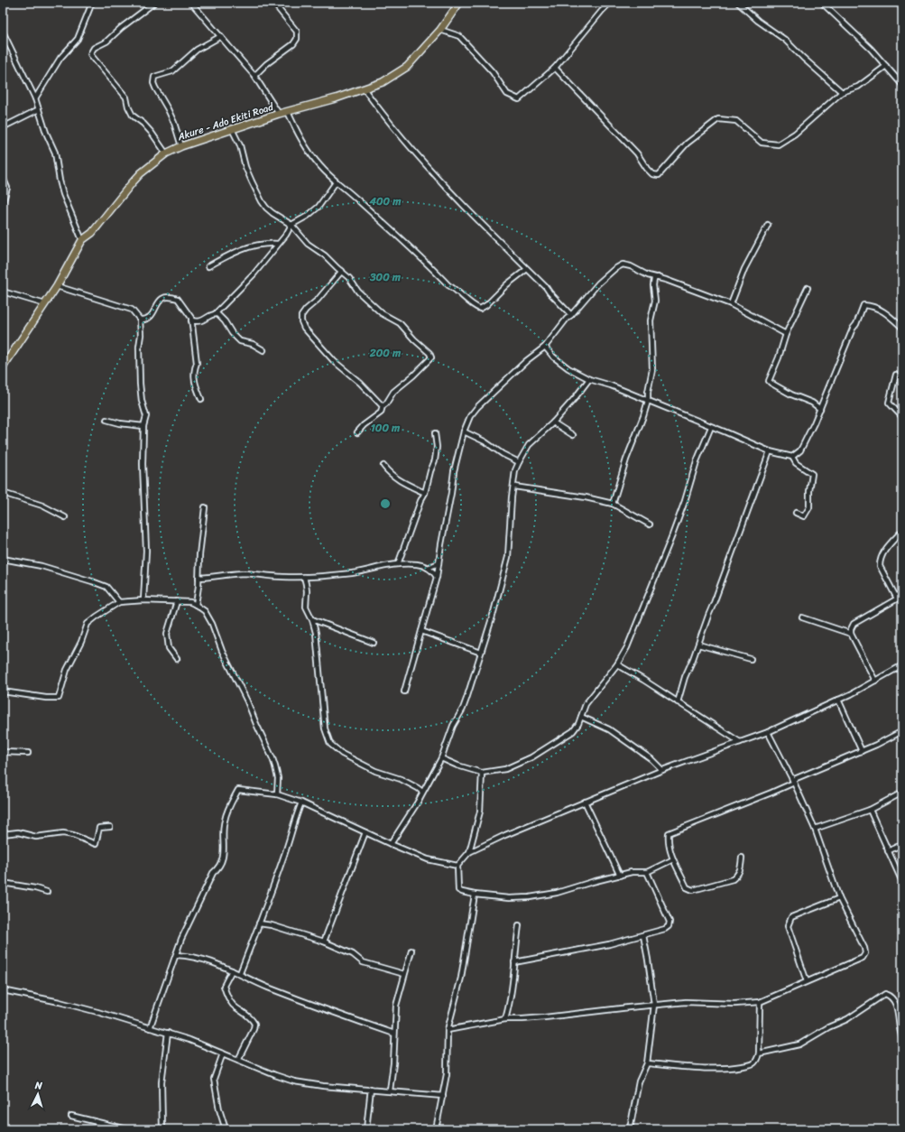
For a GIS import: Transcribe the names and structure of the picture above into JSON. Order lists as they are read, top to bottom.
{
  "streets": {
    "main road": ["Akure - Ado Ekiti Road"]
  },
  "north": "top",
  "rings": [
    "400 m",
    "300 m",
    "200 m",
    "100 m"
  ]
}
